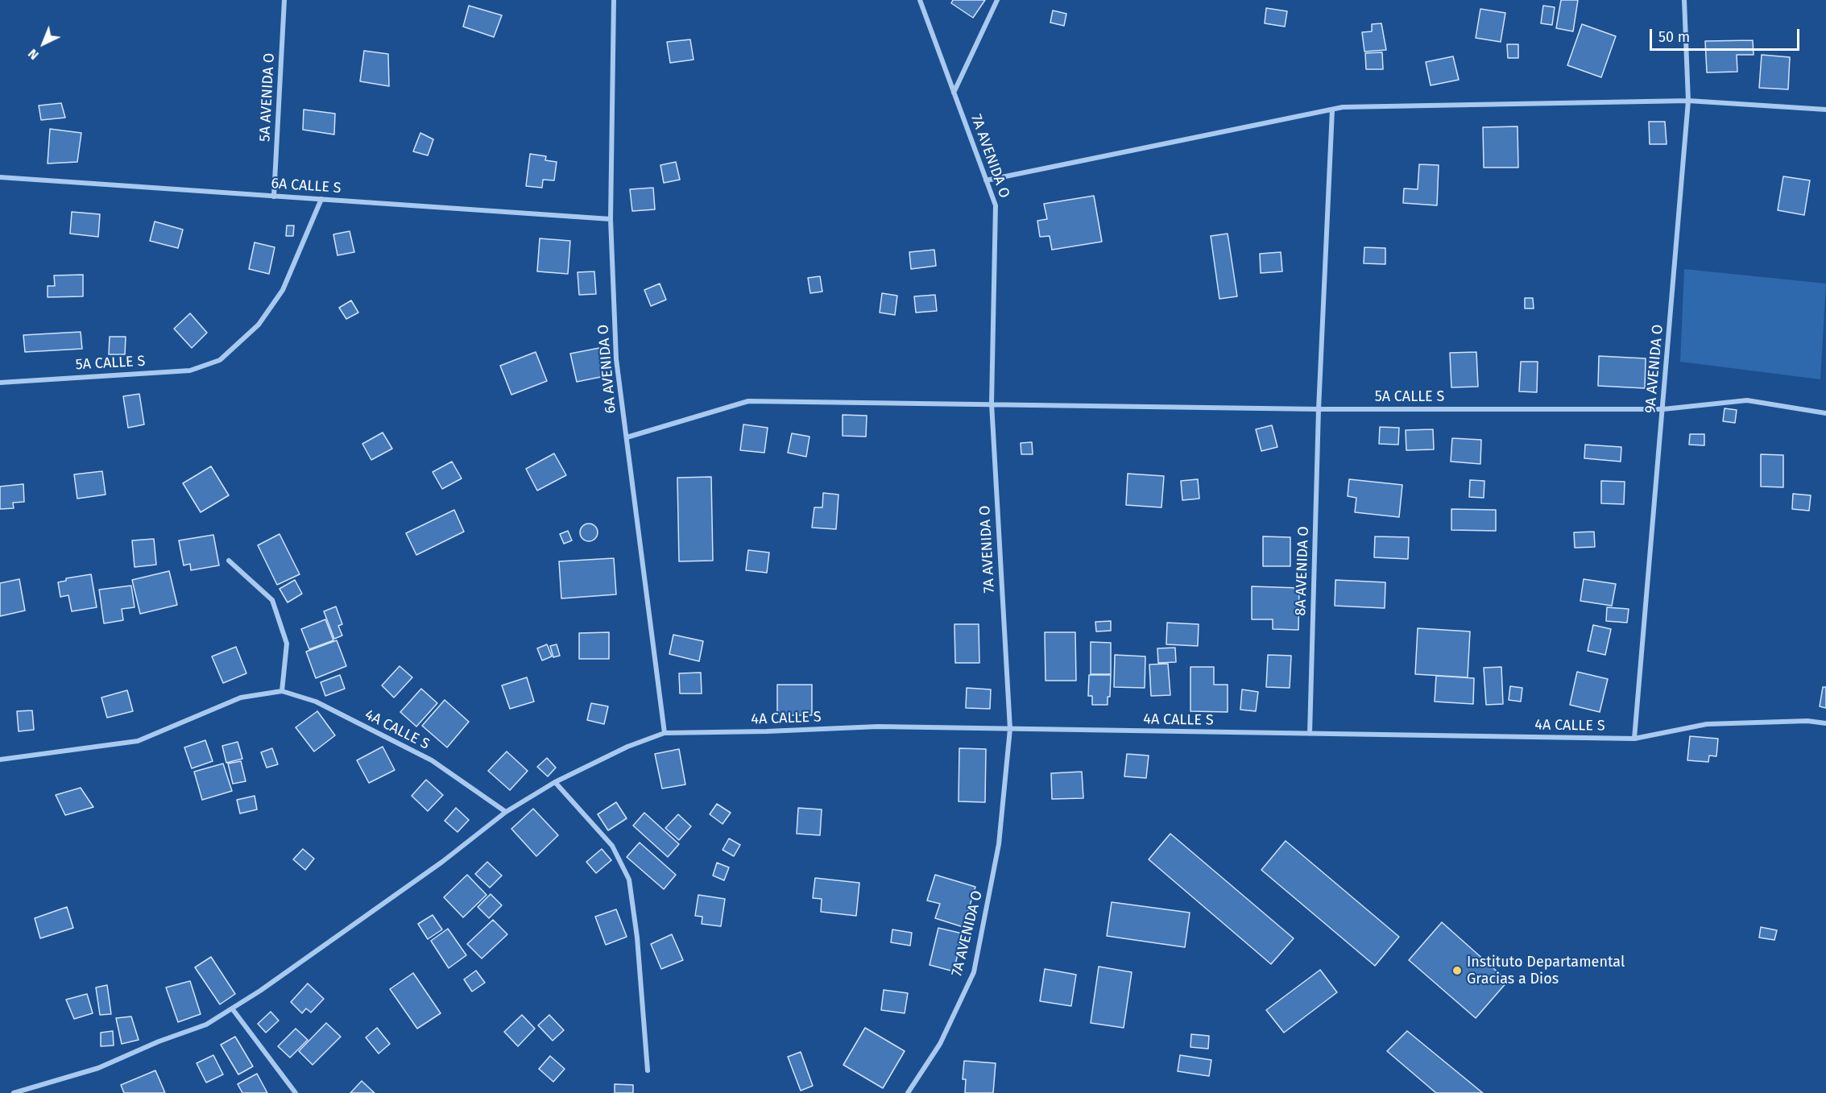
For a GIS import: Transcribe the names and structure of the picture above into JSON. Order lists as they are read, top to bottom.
{
  "streets": {
    "street": [
      "5A AVENIDA O",
      "7A AVENIDA O",
      "6A CALLE S",
      "5A CALLE S",
      "6A AVENIDA O",
      "9A AVENIDA O",
      "8A AVENIDA O",
      "4A CALLE S"
    ]
  },
  "crossings": [
    ["5A AVENIDA O", "6A CALLE S"],
    ["7A AVENIDA O", "5A CALLE S"],
    ["7A AVENIDA O", "4A CALLE S"],
    ["6A CALLE S", "5A CALLE S"],
    ["6A CALLE S", "6A AVENIDA O"],
    ["5A CALLE S", "6A AVENIDA O"],
    ["5A CALLE S", "9A AVENIDA O"],
    ["5A CALLE S", "8A AVENIDA O"],
    ["6A AVENIDA O", "4A CALLE S"],
    ["9A AVENIDA O", "4A CALLE S"],
    ["8A AVENIDA O", "4A CALLE S"]
  ],
  "places": ["Instituto Departamental Gracias a Dios"],
  "scale_bar": "50 m",
  "north": "bottom left"
}
